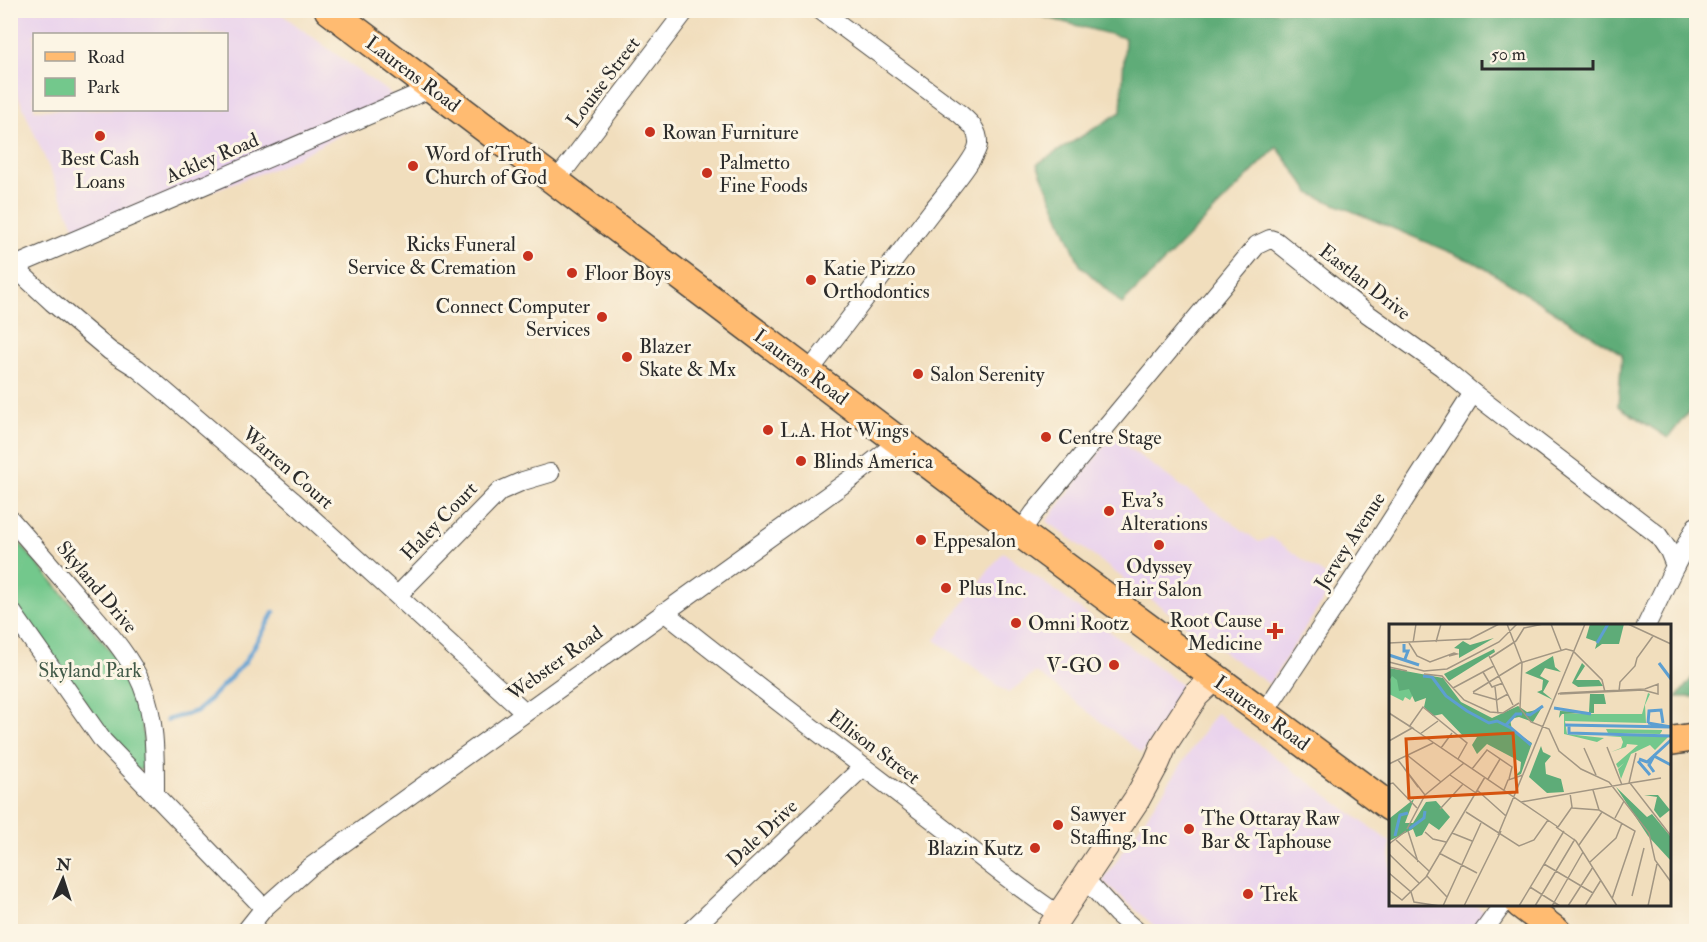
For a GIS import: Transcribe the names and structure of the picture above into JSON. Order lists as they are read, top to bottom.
{
  "streets": {
    "main road": ["Laurens Road"],
    "street": [
      "Louise Street",
      "Ackley Road",
      "Eastlan Drive",
      "Warren Court",
      "Haley Court",
      "Jervey Avenue",
      "Skyland Drive",
      "Webster Road",
      "Ellison Street",
      "Dale Drive"
    ]
  },
  "crossings": [
    ["Laurens Road", "Louise Street"],
    ["Laurens Road", "Ackley Road"],
    ["Laurens Road", "Eastlan Drive"],
    ["Laurens Road", "Jervey Avenue"],
    ["Laurens Road", "Webster Road"],
    ["Ackley Road", "Warren Court"],
    ["Eastlan Drive", "Jervey Avenue"],
    ["Warren Court", "Haley Court"],
    ["Warren Court", "Webster Road"],
    ["Webster Road", "Ellison Street"],
    ["Ellison Street", "Dale Drive"]
  ],
  "parks": ["Skyland Park"],
  "places": {
    "other": [
      "Rowan Furniture",
      "Best Cash Loans",
      "Word of Truth Church of God",
      "Palmetto Fine Foods",
      "Ricks Funeral Service & Cremation",
      "Floor Boys",
      "Katie Pizzo Orthodontics",
      "Connect Computer Services",
      "Blazer Skate & Mx",
      "Salon Serenity",
      "L.A. Hot Wings",
      "Centre Stage",
      "Blinds America",
      "Eva's Alterations",
      "Eppesalon",
      "Odyssey Hair Salon",
      "Plus Inc.",
      "Omni Rootz",
      "V-GO",
      "Sawyer Staffing, Inc",
      "The Ottaray Raw Bar & Taphouse",
      "Blazin Kutz",
      "Trek"
    ],
    "health": ["Root Cause Medicine"]
  },
  "legend": ["Road", "Park"],
  "scale_bar": "50 m",
  "north": "top"
}
